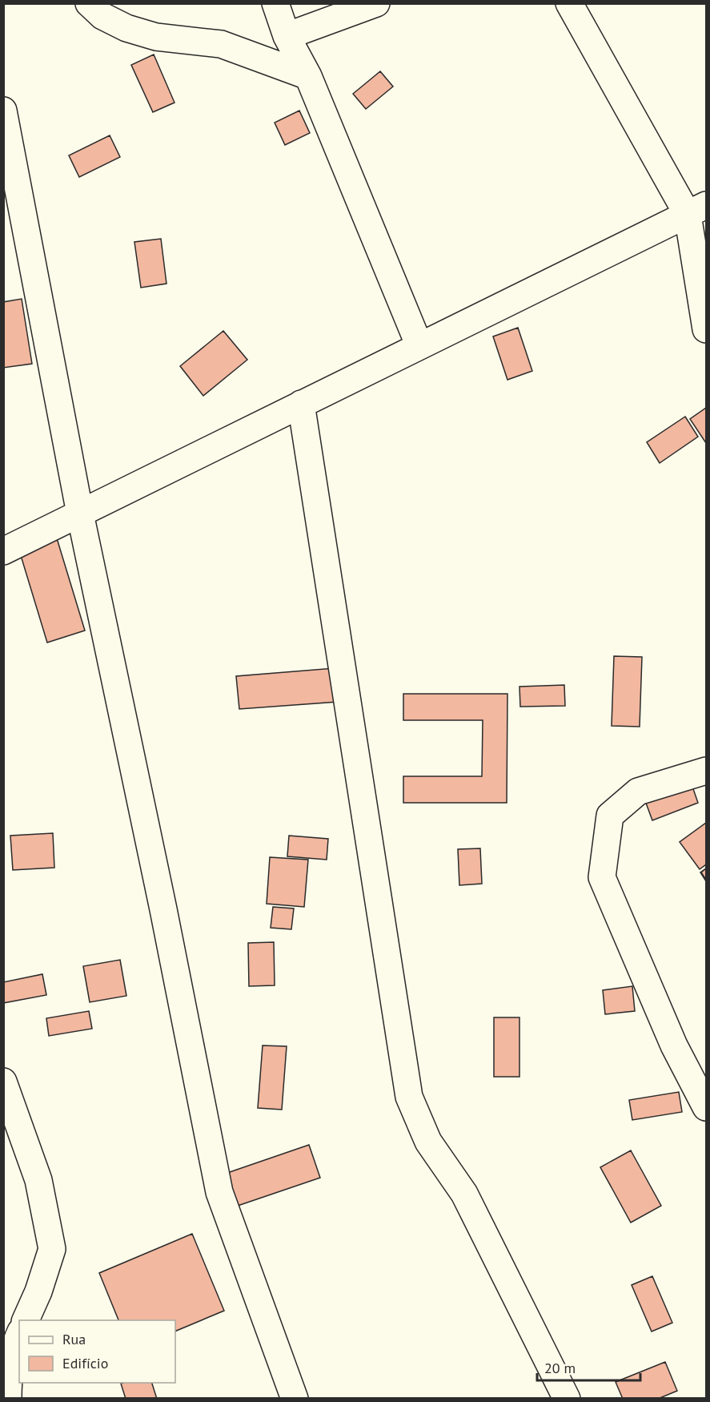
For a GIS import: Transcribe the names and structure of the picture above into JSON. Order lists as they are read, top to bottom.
{
  "legend": ["Rua", "Edifício"],
  "scale_bar": "20 m"
}
